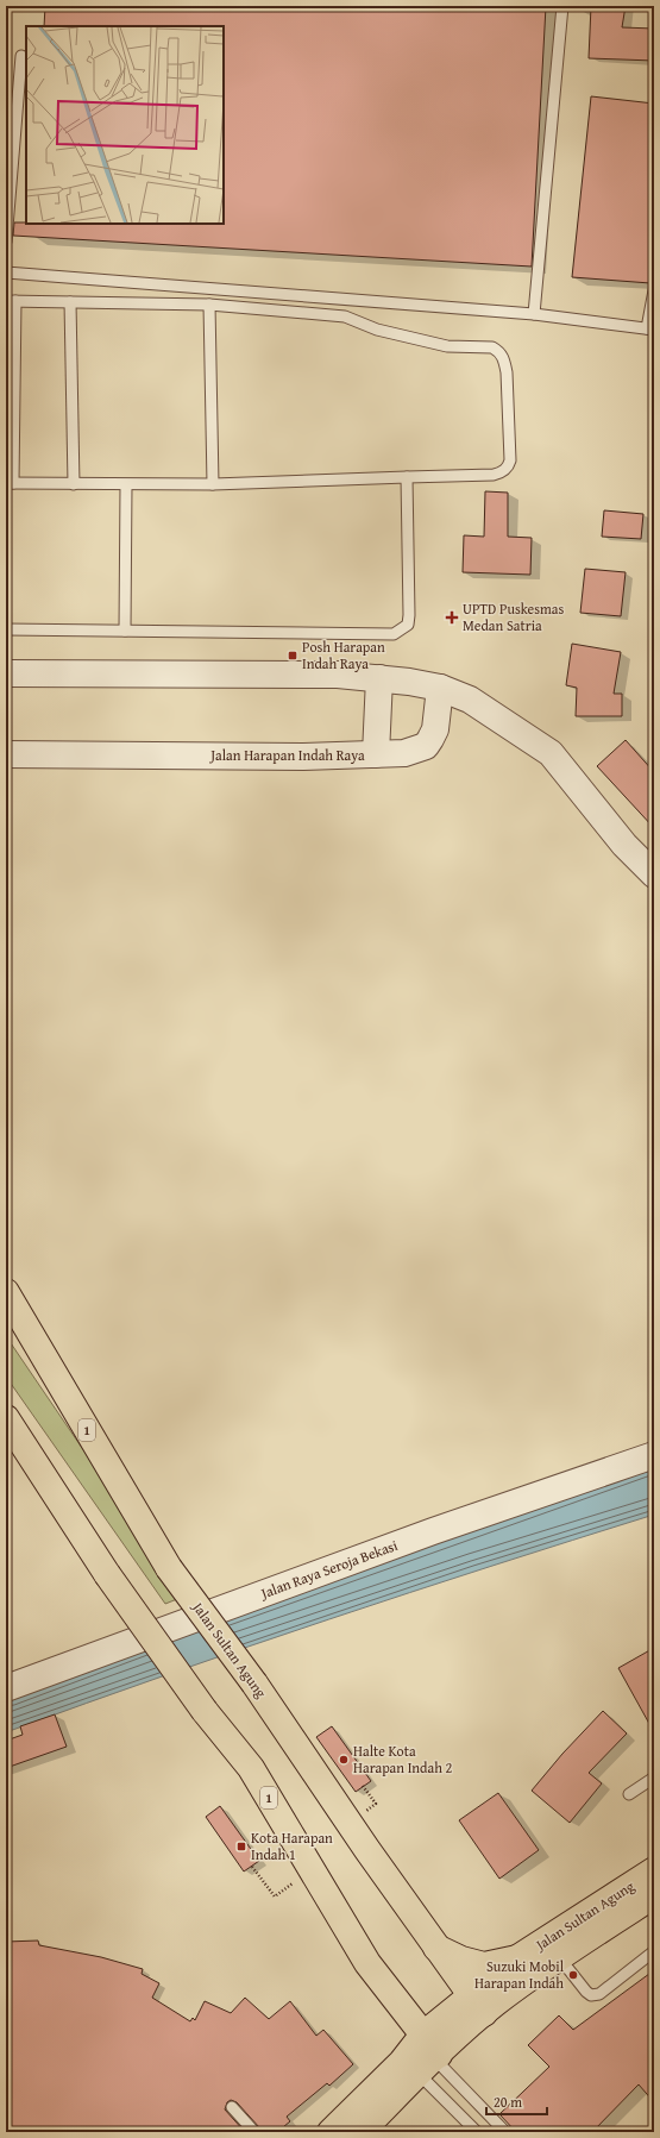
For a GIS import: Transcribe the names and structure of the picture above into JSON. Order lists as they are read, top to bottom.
{
  "streets": {
    "highway": ["1", "Jalan Sultan Agung"],
    "street": ["Jalan Harapan Indah Raya", "Jalan Raya Seroja Bekasi"]
  },
  "crossings": [
    ["1", "Jalan Sultan Agung"]
  ],
  "places": {
    "health": ["UPTD Puskesmas Medan Satria"],
    "transit": ["Posh Harapan Indah Raya", "Kota Harapan Indah 1"],
    "other": ["Halte Kota Harapan Indah 2", "Suzuki Mobil Harapan Indah"]
  },
  "scale_bar": "20 m"
}
